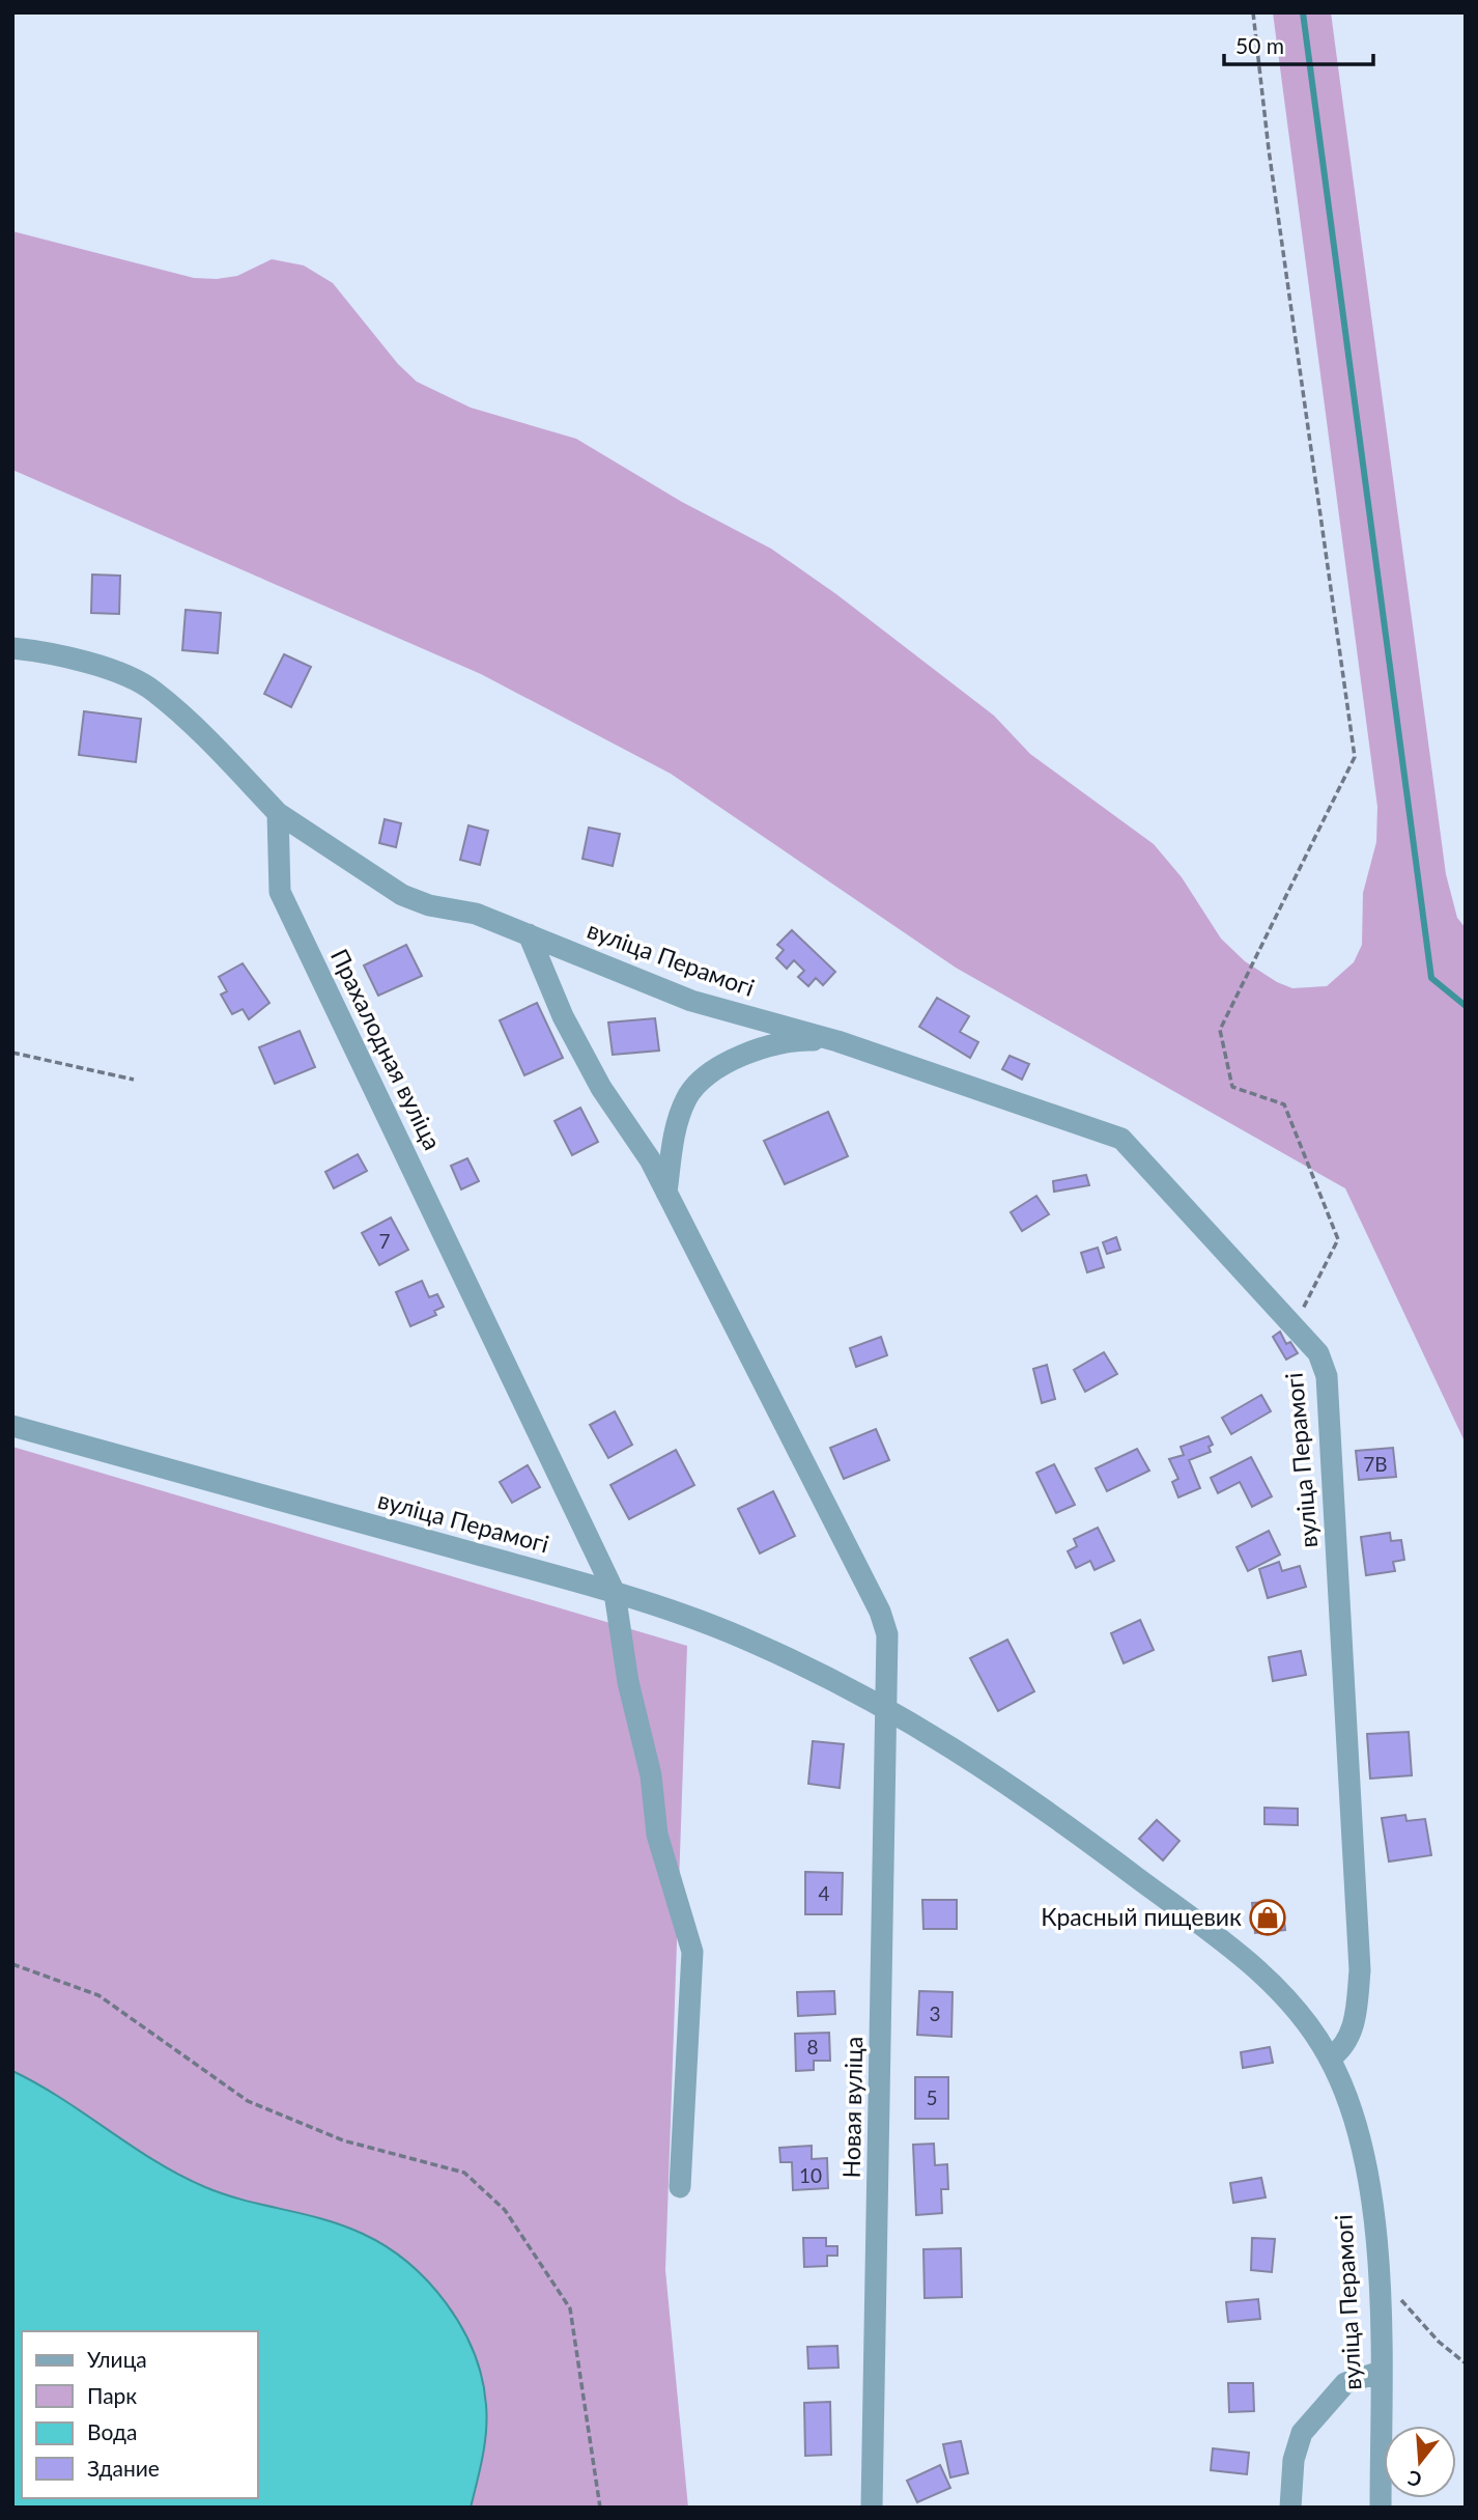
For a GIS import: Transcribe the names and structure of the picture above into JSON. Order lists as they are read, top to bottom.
{
  "streets": {
    "street": ["вуліца Перамогі", "Прахалодная вуліца", "Новая вуліца"]
  },
  "crossings": [
    ["вуліца Перамогі", "Прахалодная вуліца"],
    ["вуліца Перамогі", "Новая вуліца"]
  ],
  "places": {
    "shop": ["Красный пищевик"]
  },
  "house_numbers": [
    "7",
    "7В",
    "4",
    "3",
    "8",
    "5",
    "10"
  ],
  "legend": [
    "Улица",
    "Парк",
    "Вода",
    "Здание"
  ],
  "scale_bar": "50 m",
  "north": "bottom"
}
